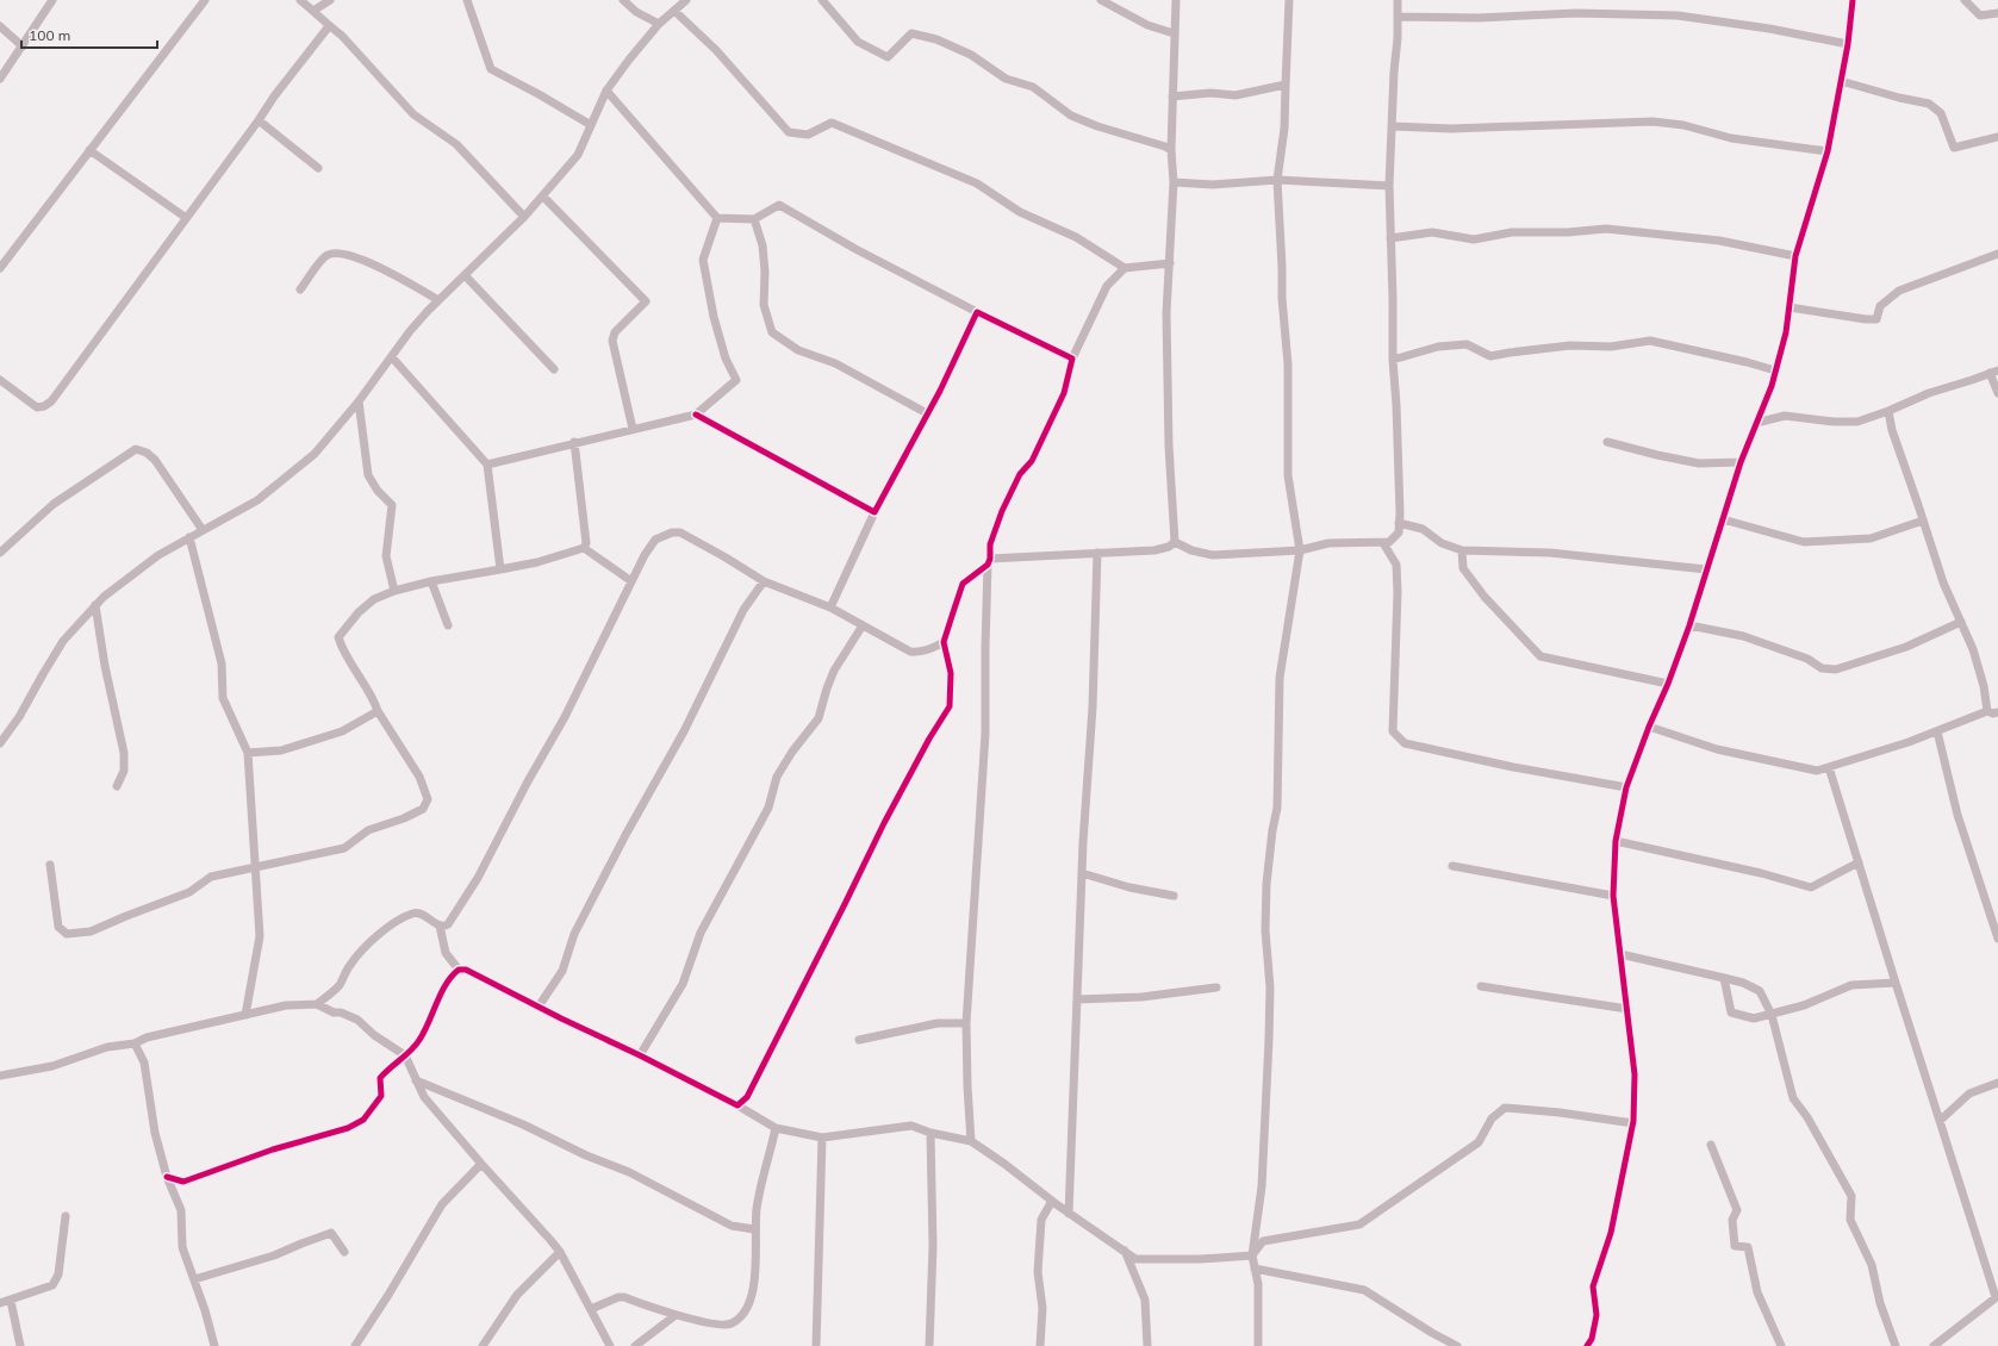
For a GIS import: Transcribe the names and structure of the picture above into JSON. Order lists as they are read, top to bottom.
{
  "scale_bar": "100 m"
}
